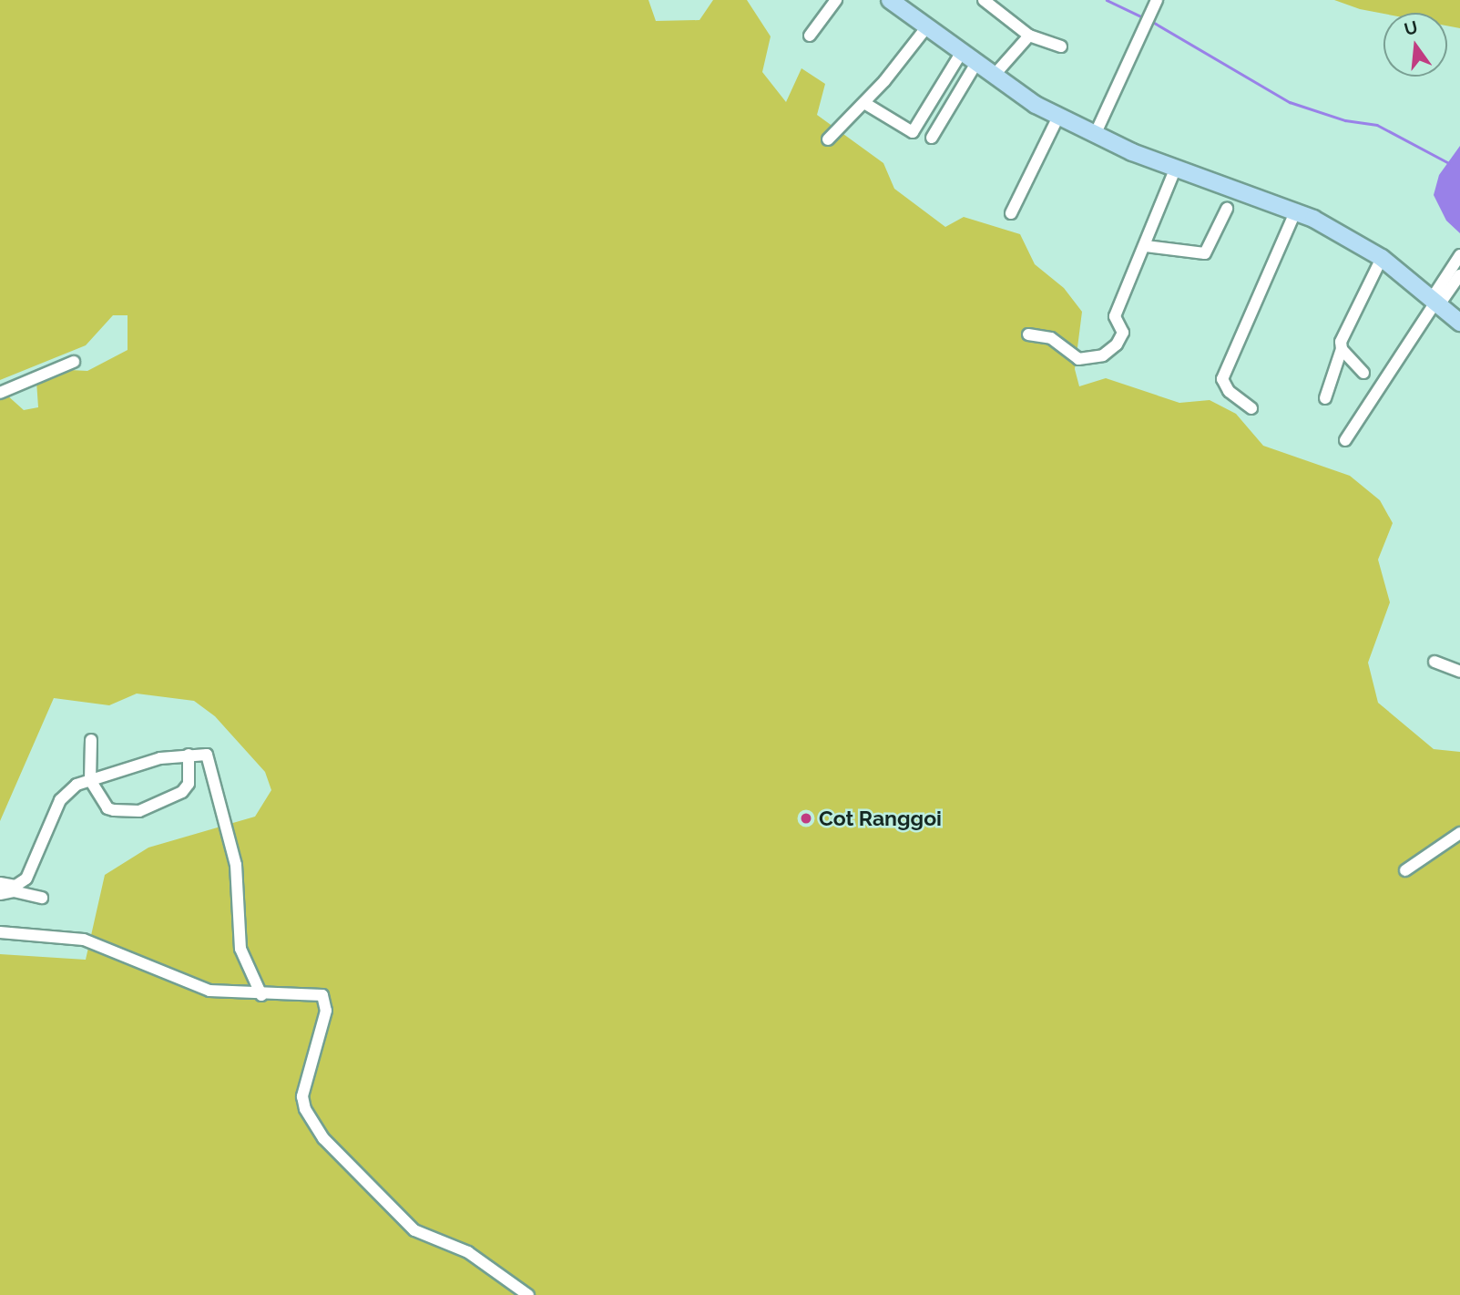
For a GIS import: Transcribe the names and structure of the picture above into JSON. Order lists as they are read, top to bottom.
{
  "places": ["Cot Ranggoi"],
  "north": "top"
}
